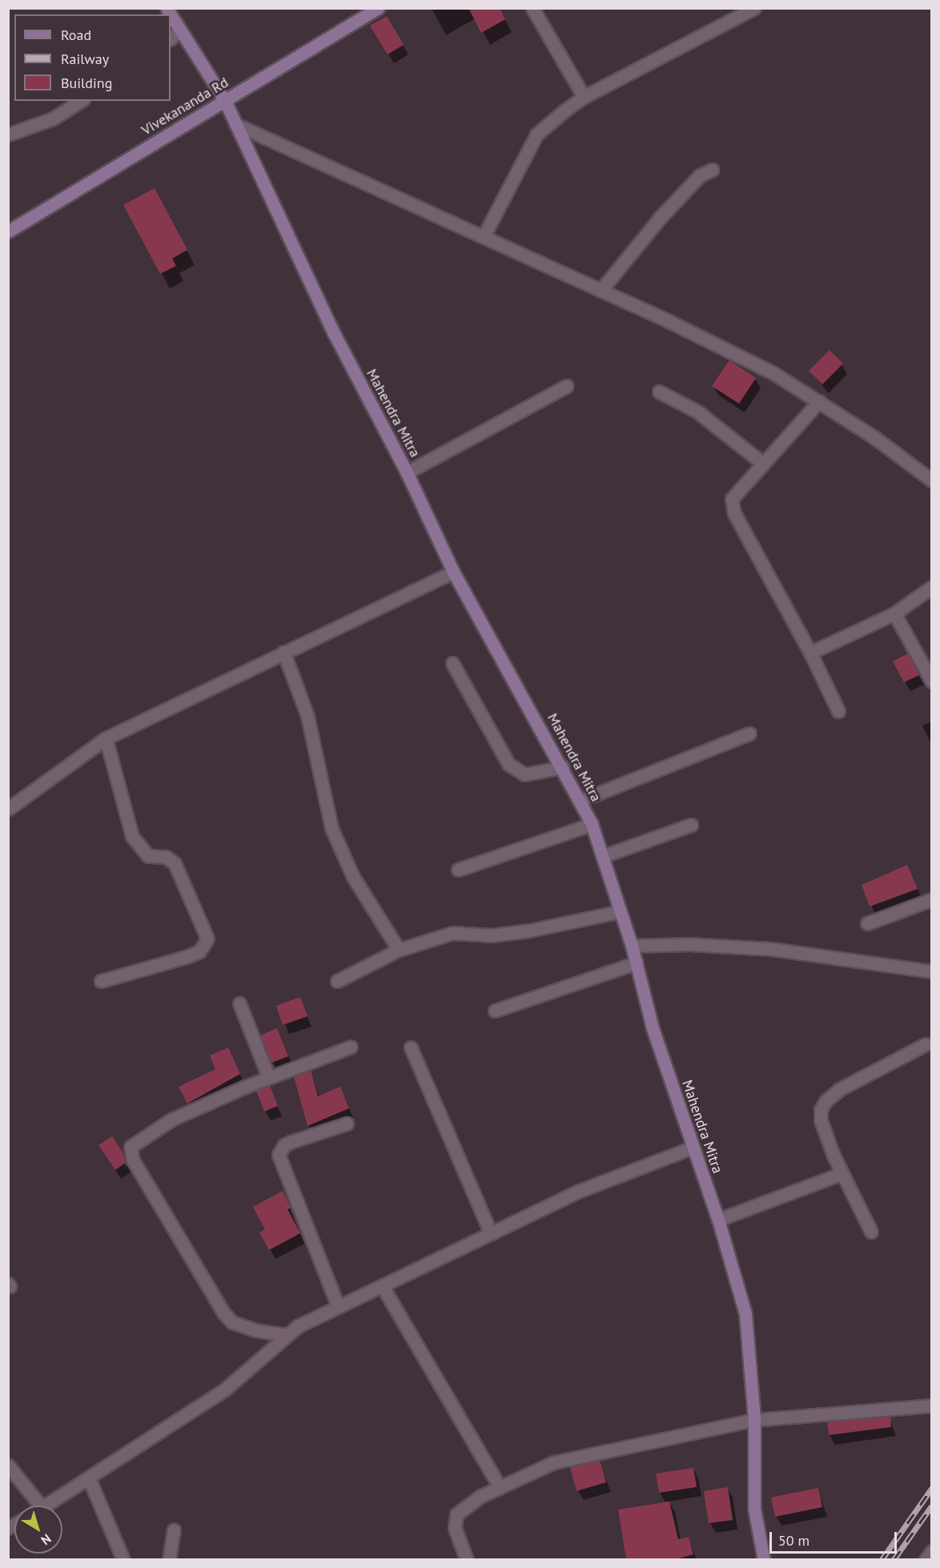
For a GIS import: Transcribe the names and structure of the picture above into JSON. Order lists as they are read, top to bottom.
{
  "streets": {
    "main road": ["Vivekananda Rd", "Mahendra Mitra"]
  },
  "crossings": [
    ["Vivekananda Rd", "Mahendra Mitra"]
  ],
  "legend": ["Road", "Railway", "Building"],
  "scale_bar": "50 m",
  "north": "bottom right"
}
